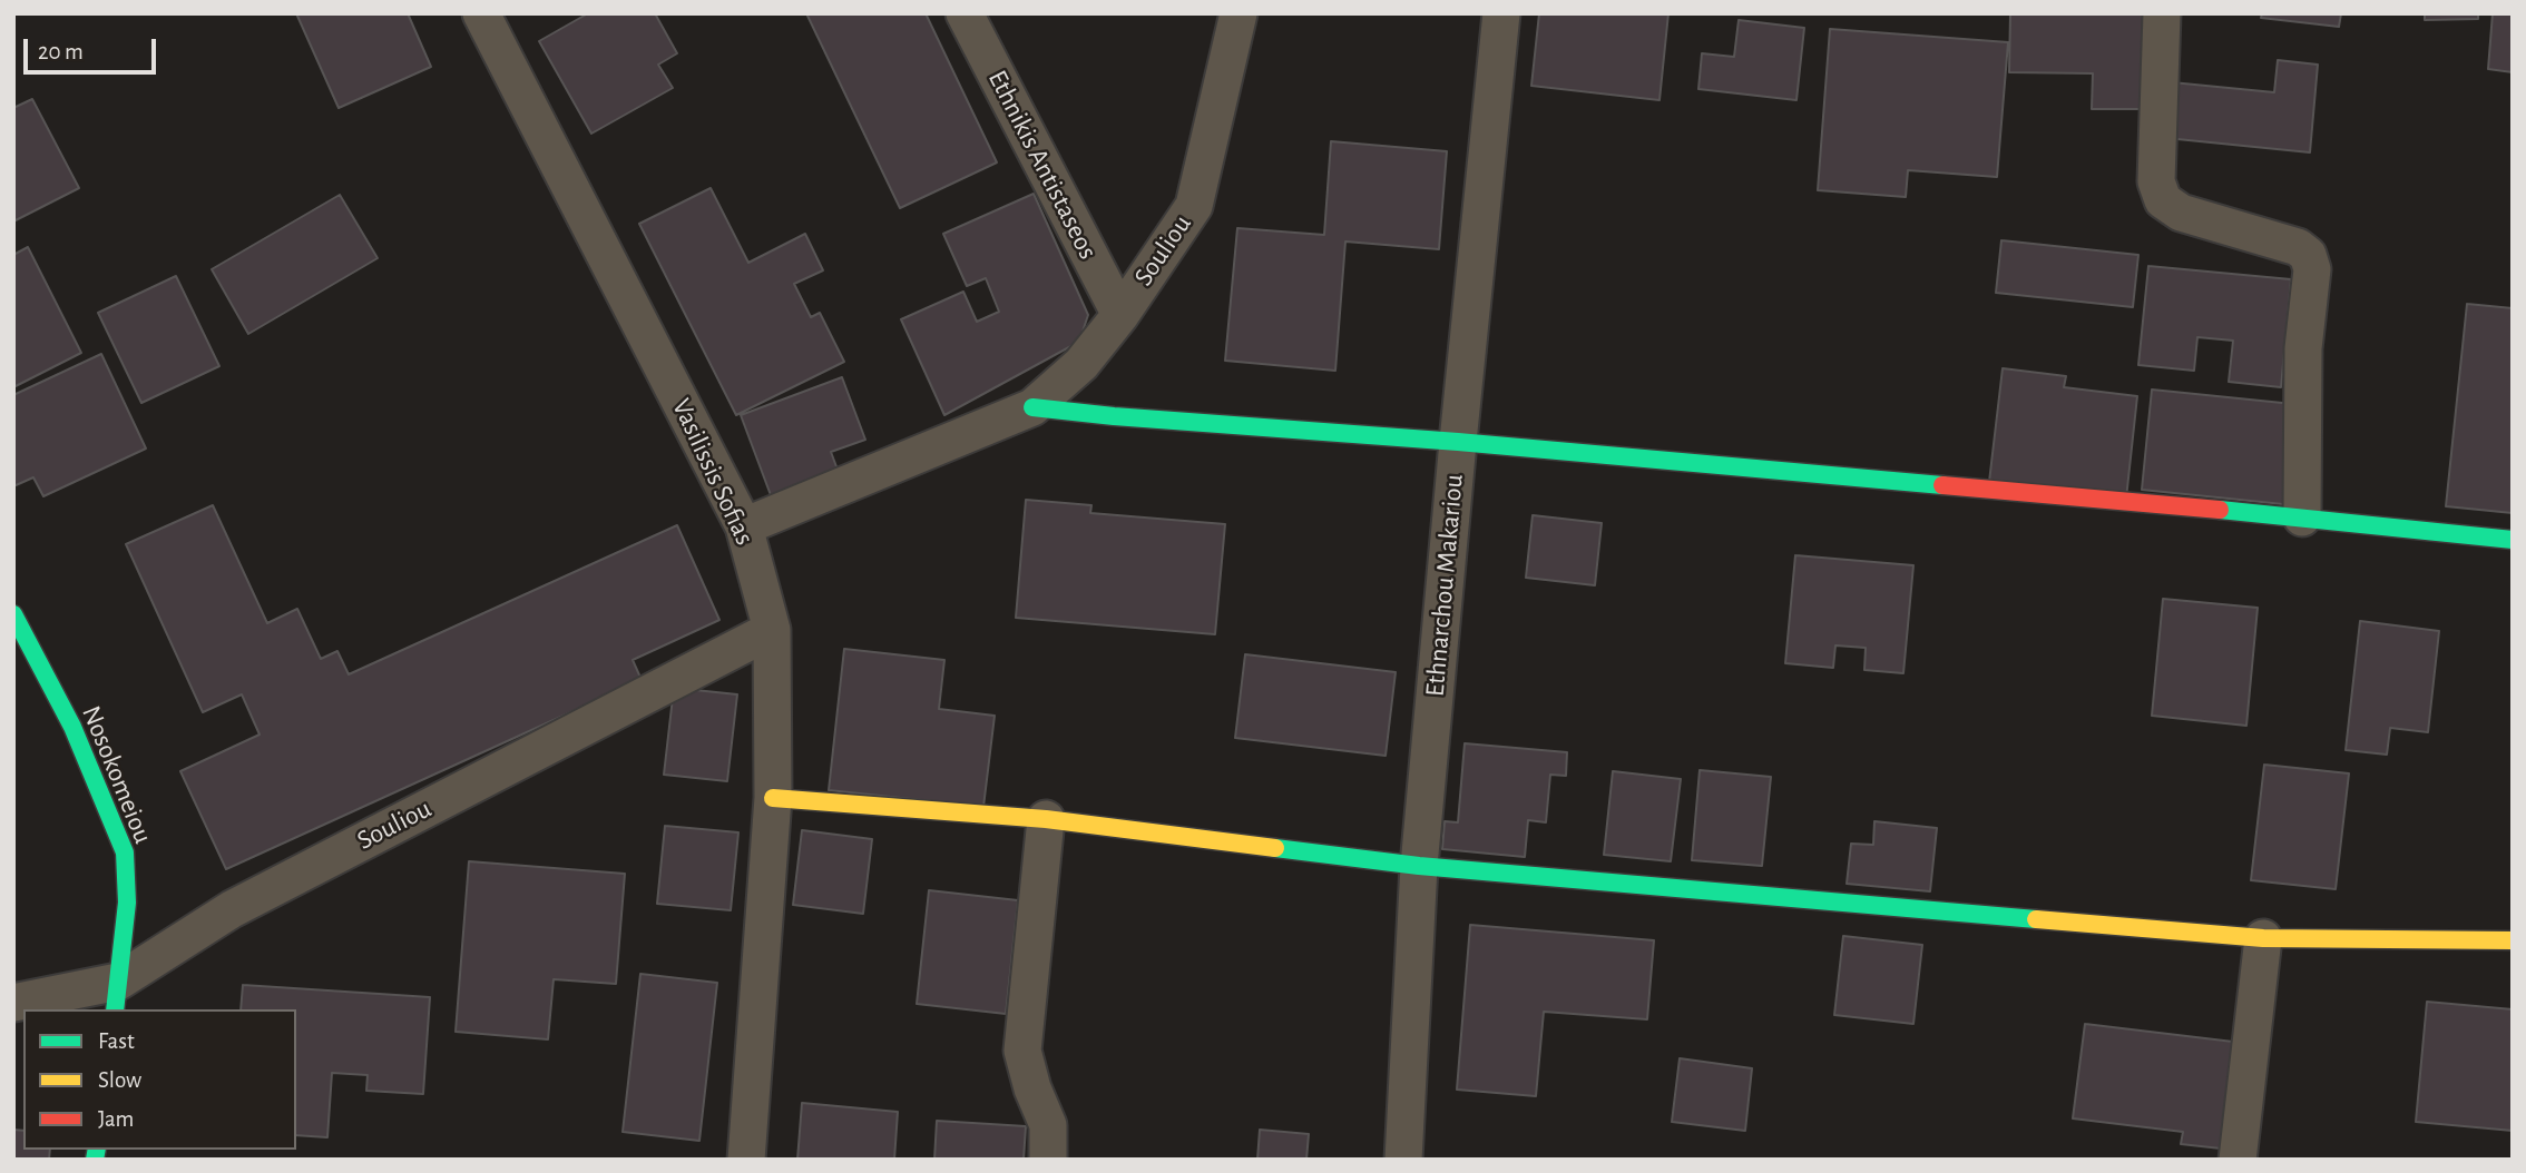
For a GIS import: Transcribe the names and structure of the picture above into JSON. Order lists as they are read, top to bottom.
{
  "streets": {
    "street": [
      "Ethnikis Antistaseos",
      "Souliou",
      "Vasilissis Sofias",
      "Ethnarchou Makariou",
      "Nosokomeiou"
    ]
  },
  "crossings": [
    ["Ethnikis Antistaseos", "Souliou"],
    ["Souliou", "Vasilissis Sofias"],
    ["Souliou", "Ethnarchou Makariou"],
    ["Souliou", "Nosokomeiou"]
  ],
  "legend": ["Fast", "Slow", "Jam"],
  "scale_bar": "20 m"
}
